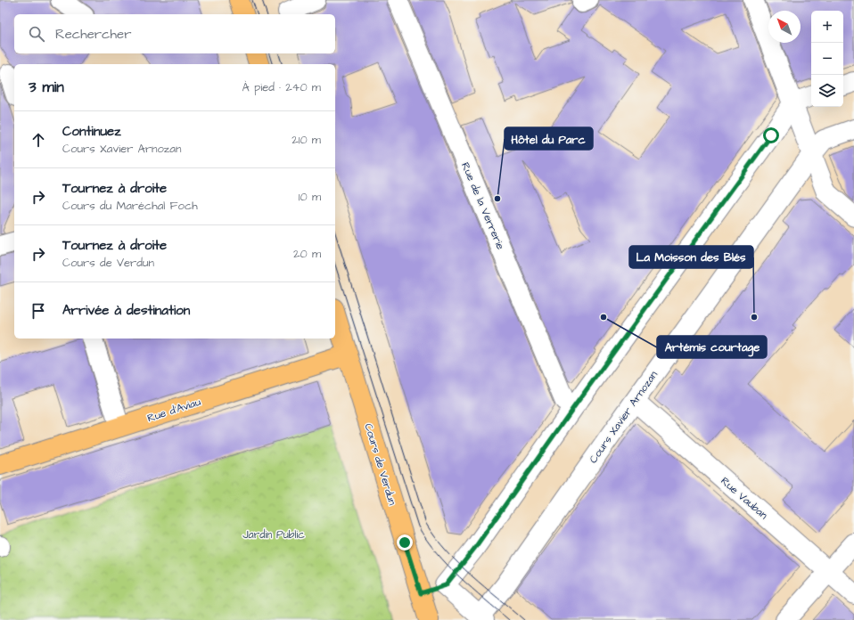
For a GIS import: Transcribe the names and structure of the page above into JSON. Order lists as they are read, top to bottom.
{
  "streets": {
    "main road": ["Rue d'Aviau", "Cours de Verdun"],
    "street": ["Rue de la Verrerie", "Cours Xavier Arnozan", "Rue Vauban"]
  },
  "crossings": [
    ["Rue d'Aviau", "Cours de Verdun"],
    ["Cours Xavier Arnozan", "Rue Vauban"]
  ],
  "parks": ["Jardin Public"],
  "places": ["Hôtel du Parc", "Artémis courtage", "La Moisson des Blés"],
  "north": "top left",
  "page": {
    "map_buttons": ["+", "−"],
    "search": "Rechercher",
    "heading": ["3 min", "À pied · 240 m"],
    "list": [
      ["Continuez", "Cours Xavier Arnozan", "210 m"],
      ["Tournez à droite", "Cours du Maréchal Foch", "10 m"],
      ["Tournez à droite", "Cours de Verdun", "20 m"],
      "Arrivée à destination"
    ]
  }
}
